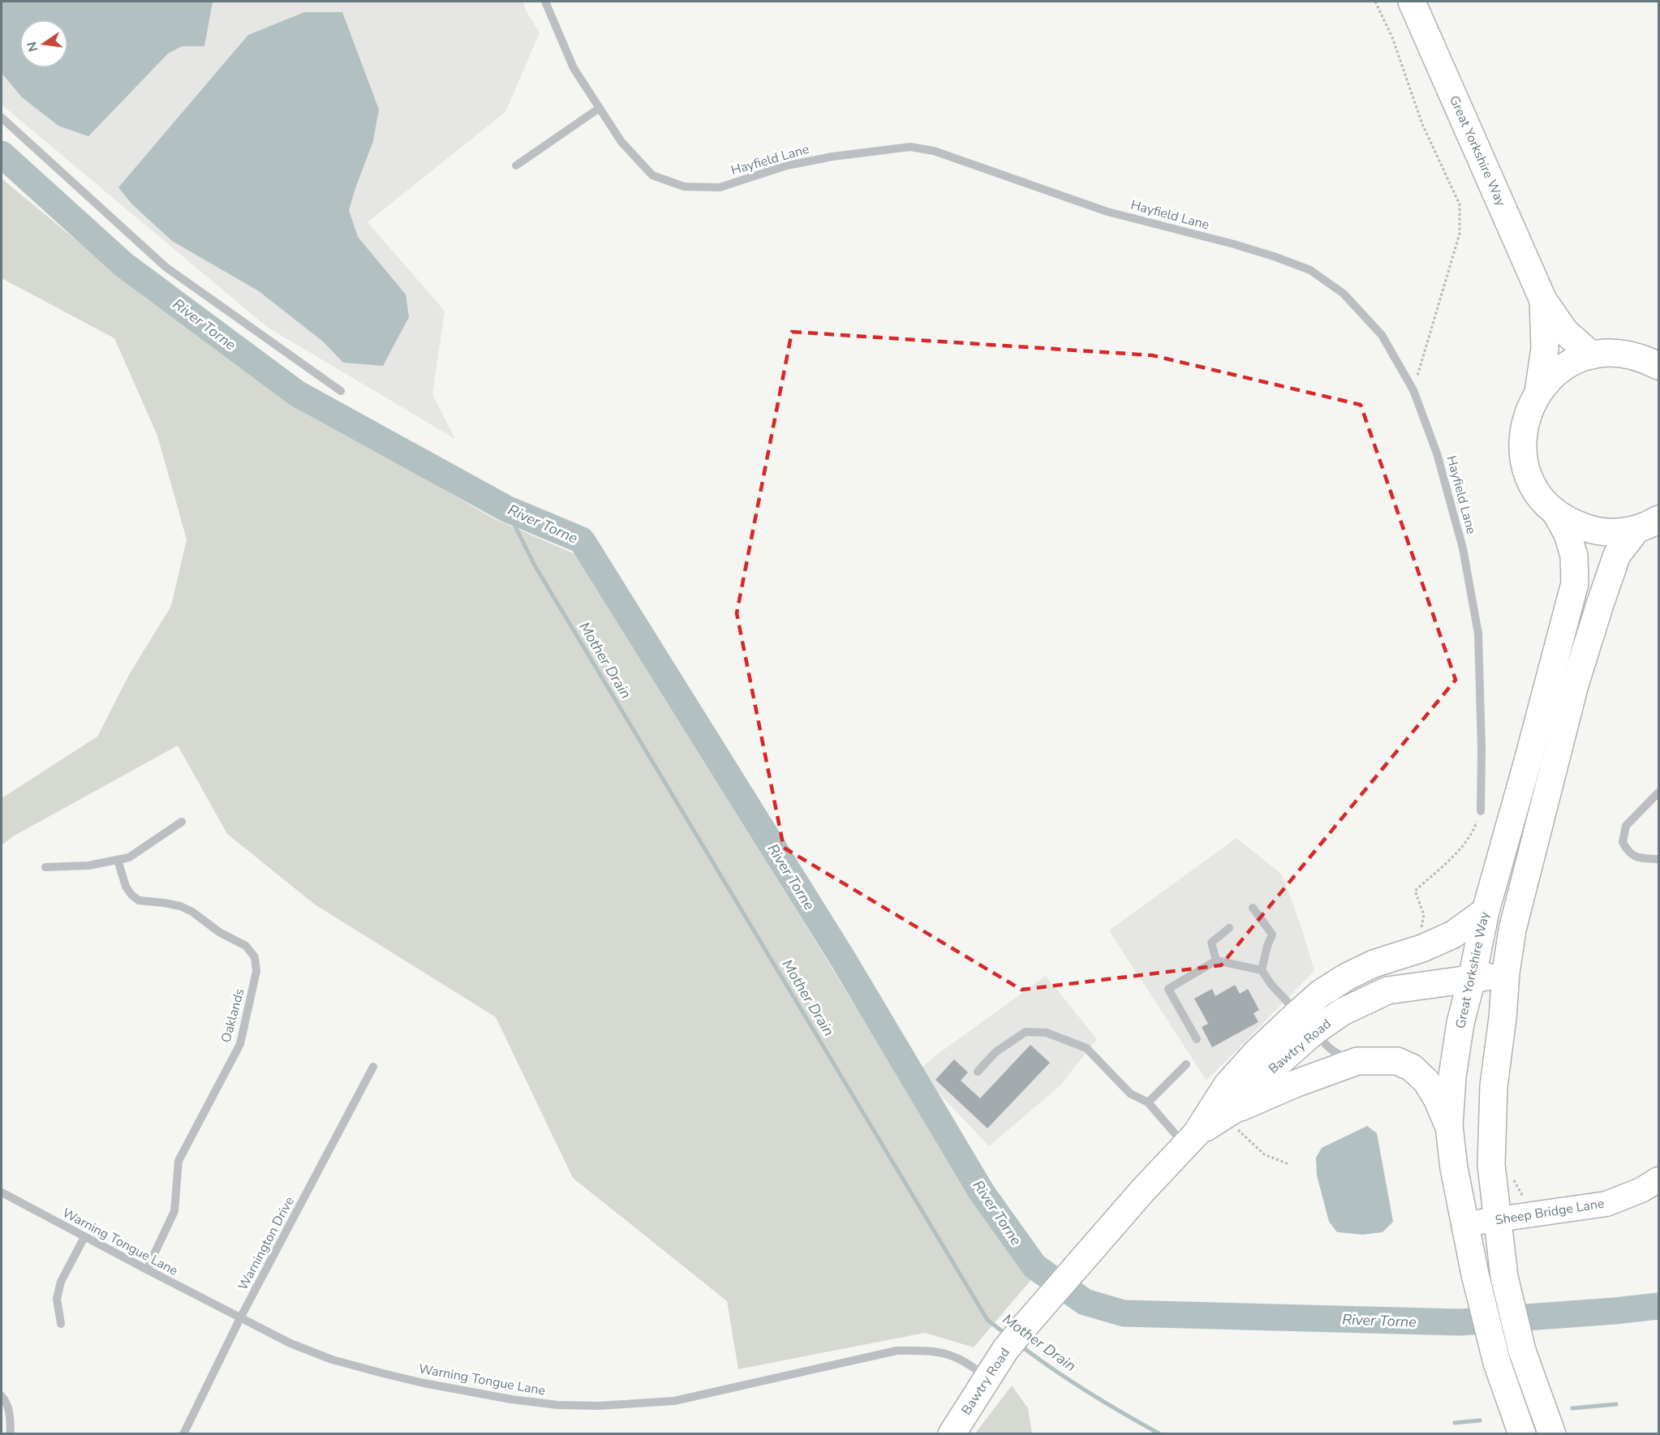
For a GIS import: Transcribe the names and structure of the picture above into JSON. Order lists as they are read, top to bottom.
{
  "streets": {
    "highway": ["Great Yorkshire Way", "Bawtry Road"],
    "main road": ["Sheep Bridge Lane"],
    "street": [
      "Hayfield Lane",
      "Oaklands",
      "Warning Tongue Lane",
      "Warnington Drive"
    ]
  },
  "crossings": [
    ["Great Yorkshire Way", "Bawtry Road"],
    ["Great Yorkshire Way", "Sheep Bridge Lane"],
    ["Oaklands", "Warning Tongue Lane"],
    ["Bawtry Road", "Warning Tongue Lane"],
    ["Warning Tongue Lane", "Warnington Drive"]
  ],
  "water": ["River Torne", "Mother Drain"],
  "north": "left"
}
